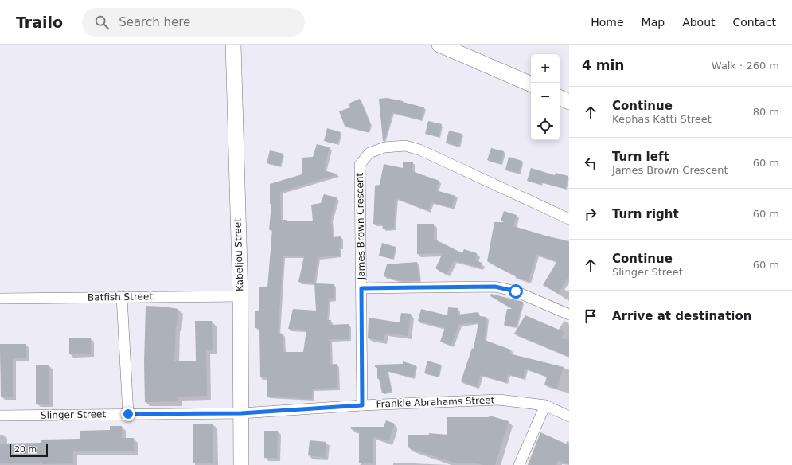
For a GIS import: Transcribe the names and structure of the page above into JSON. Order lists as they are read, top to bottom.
{
  "streets": {
    "street": [
      "James Brown Crescent",
      "Kabeljou Street",
      "Batfish Street",
      "Frankie Abrahams Street",
      "Slinger Street"
    ]
  },
  "crossings": [
    ["James Brown Crescent", "Frankie Abrahams Street"],
    ["Kabeljou Street", "Batfish Street"],
    ["Kabeljou Street", "Frankie Abrahams Street"],
    ["Kabeljou Street", "Slinger Street"],
    ["Frankie Abrahams Street", "Slinger Street"]
  ],
  "scale_bar": "20 m",
  "page": {
    "header": "Trailo",
    "search": "Search here",
    "nav": [
      "Home",
      "Map",
      "About",
      "Contact"
    ],
    "heading": ["4 min", "Walk · 260 m"],
    "map_buttons": ["+", "−"],
    "list": [
      ["Continue", "Kephas Katti Street", "80 m"],
      ["Turn left", "James Brown Crescent", "60 m"],
      ["Turn right", "60 m"],
      ["Continue", "Slinger Street", "60 m"],
      "Arrive at destination"
    ],
    "scale": "20 m"
  }
}
